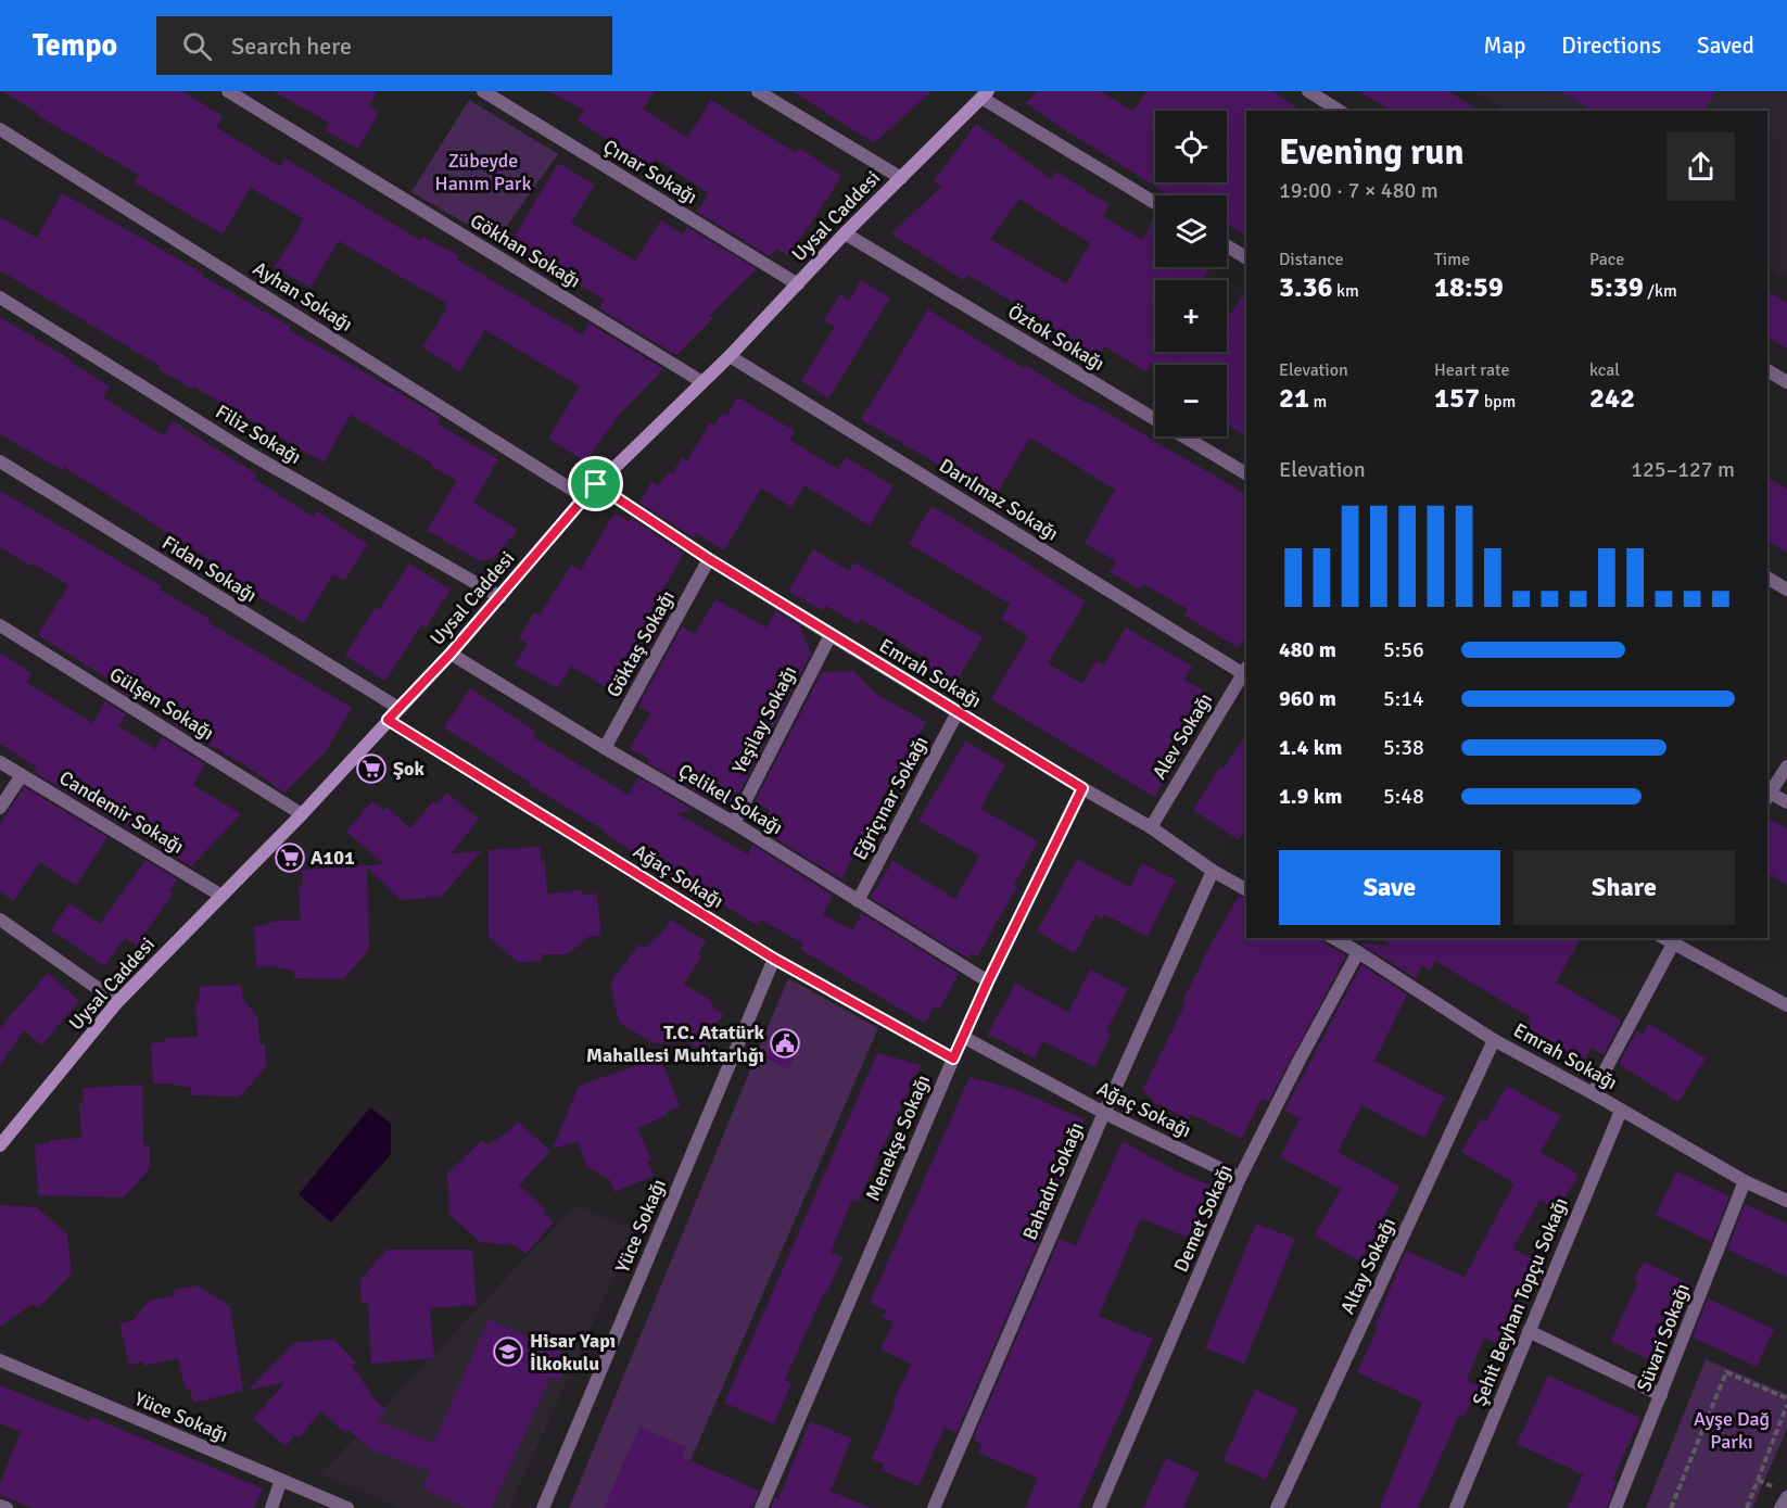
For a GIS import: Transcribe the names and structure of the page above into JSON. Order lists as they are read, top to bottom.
{
  "streets": {
    "street": [
      "Çınar Sokağı",
      "Uysal Caddesi",
      "Gökhan Sokağı",
      "Ayhan Sokağı",
      "Öztok Sokağı",
      "Filiz Sokağı",
      "Darılmaz Sokağı",
      "Fidan Sokağı",
      "Göktaş Sokağı",
      "Emrah Sokağı",
      "Gülşen Sokağı",
      "Yeşilay Sokağı",
      "Alev Sokağı",
      "Eğriçınar Sokağı",
      "Çelikel Sokağı",
      "Candemir Sokağı",
      "Ağaç Sokağı",
      "Menekşe Sokağı",
      "Bahadır Sokağı",
      "Demet Sokağı",
      "Yüce Sokağı",
      "Altay Sokağı",
      "Şehit Beyhan Topçu Sokağı",
      "Süvari Sokağı"
    ]
  },
  "crossings": [
    ["Çınar Sokağı", "Uysal Caddesi"],
    ["Uysal Caddesi", "Gökhan Sokağı"],
    ["Uysal Caddesi", "Ayhan Sokağı"],
    ["Uysal Caddesi", "Öztok Sokağı"],
    ["Uysal Caddesi", "Filiz Sokağı"],
    ["Uysal Caddesi", "Darılmaz Sokağı"],
    ["Uysal Caddesi", "Fidan Sokağı"],
    ["Uysal Caddesi", "Emrah Sokağı"],
    ["Uysal Caddesi", "Gülşen Sokağı"],
    ["Uysal Caddesi", "Çelikel Sokağı"],
    ["Uysal Caddesi", "Candemir Sokağı"],
    ["Uysal Caddesi", "Ağaç Sokağı"],
    ["Darılmaz Sokağı", "Alev Sokağı"],
    ["Göktaş Sokağı", "Emrah Sokağı"],
    ["Göktaş Sokağı", "Çelikel Sokağı"],
    ["Emrah Sokağı", "Yeşilay Sokağı"],
    ["Emrah Sokağı", "Alev Sokağı"],
    ["Emrah Sokağı", "Eğriçınar Sokağı"],
    ["Emrah Sokağı", "Menekşe Sokağı"],
    ["Emrah Sokağı", "Bahadır Sokağı"],
    ["Emrah Sokağı", "Demet Sokağı"],
    ["Emrah Sokağı", "Altay Sokağı"],
    ["Emrah Sokağı", "Şehit Beyhan Topçu Sokağı"],
    ["Emrah Sokağı", "Süvari Sokağı"],
    ["Yeşilay Sokağı", "Çelikel Sokağı"],
    ["Eğriçınar Sokağı", "Çelikel Sokağı"],
    ["Çelikel Sokağı", "Menekşe Sokağı"],
    ["Ağaç Sokağı", "Menekşe Sokağı"],
    ["Ağaç Sokağı", "Bahadır Sokağı"],
    ["Ağaç Sokağı", "Demet Sokağı"],
    ["Ağaç Sokağı", "Yüce Sokağı"]
  ],
  "parks": ["Zübeyde Hanım Park", "Ayşe Dağ Parkı"],
  "places": {
    "supermarket": ["Şok", "A101"],
    "public building": ["T.C. Atatürk Mahallesi Muhtarlığı"],
    "school or university": ["Hisar Yapı İlkokulu"]
  },
  "page": {
    "header": "Tempo",
    "search": "Search here",
    "nav": ["Map", "Directions", "Saved"],
    "map_buttons": ["+", "−"],
    "heading": ["Evening run", "19:00 · 7 × 480 m"],
    "stats": [
      ["Distance", "3.36 km"],
      ["Time", "18:59"],
      ["Pace", "5:39 /km"],
      ["Elevation", "21 m"],
      ["Heart rate", "157 bpm"],
      ["kcal", "242"]
    ],
    "chart": ["Elevation", "125–127 m"],
    "list": [
      {
        "name": "480 m",
        "note": "5:56"
      },
      {
        "name": "960 m",
        "note": "5:14"
      },
      {
        "name": "1.4 km",
        "note": "5:38"
      },
      {
        "name": "1.9 km",
        "note": "5:48"
      }
    ],
    "buttons": ["Save", "Share"]
  }
}
